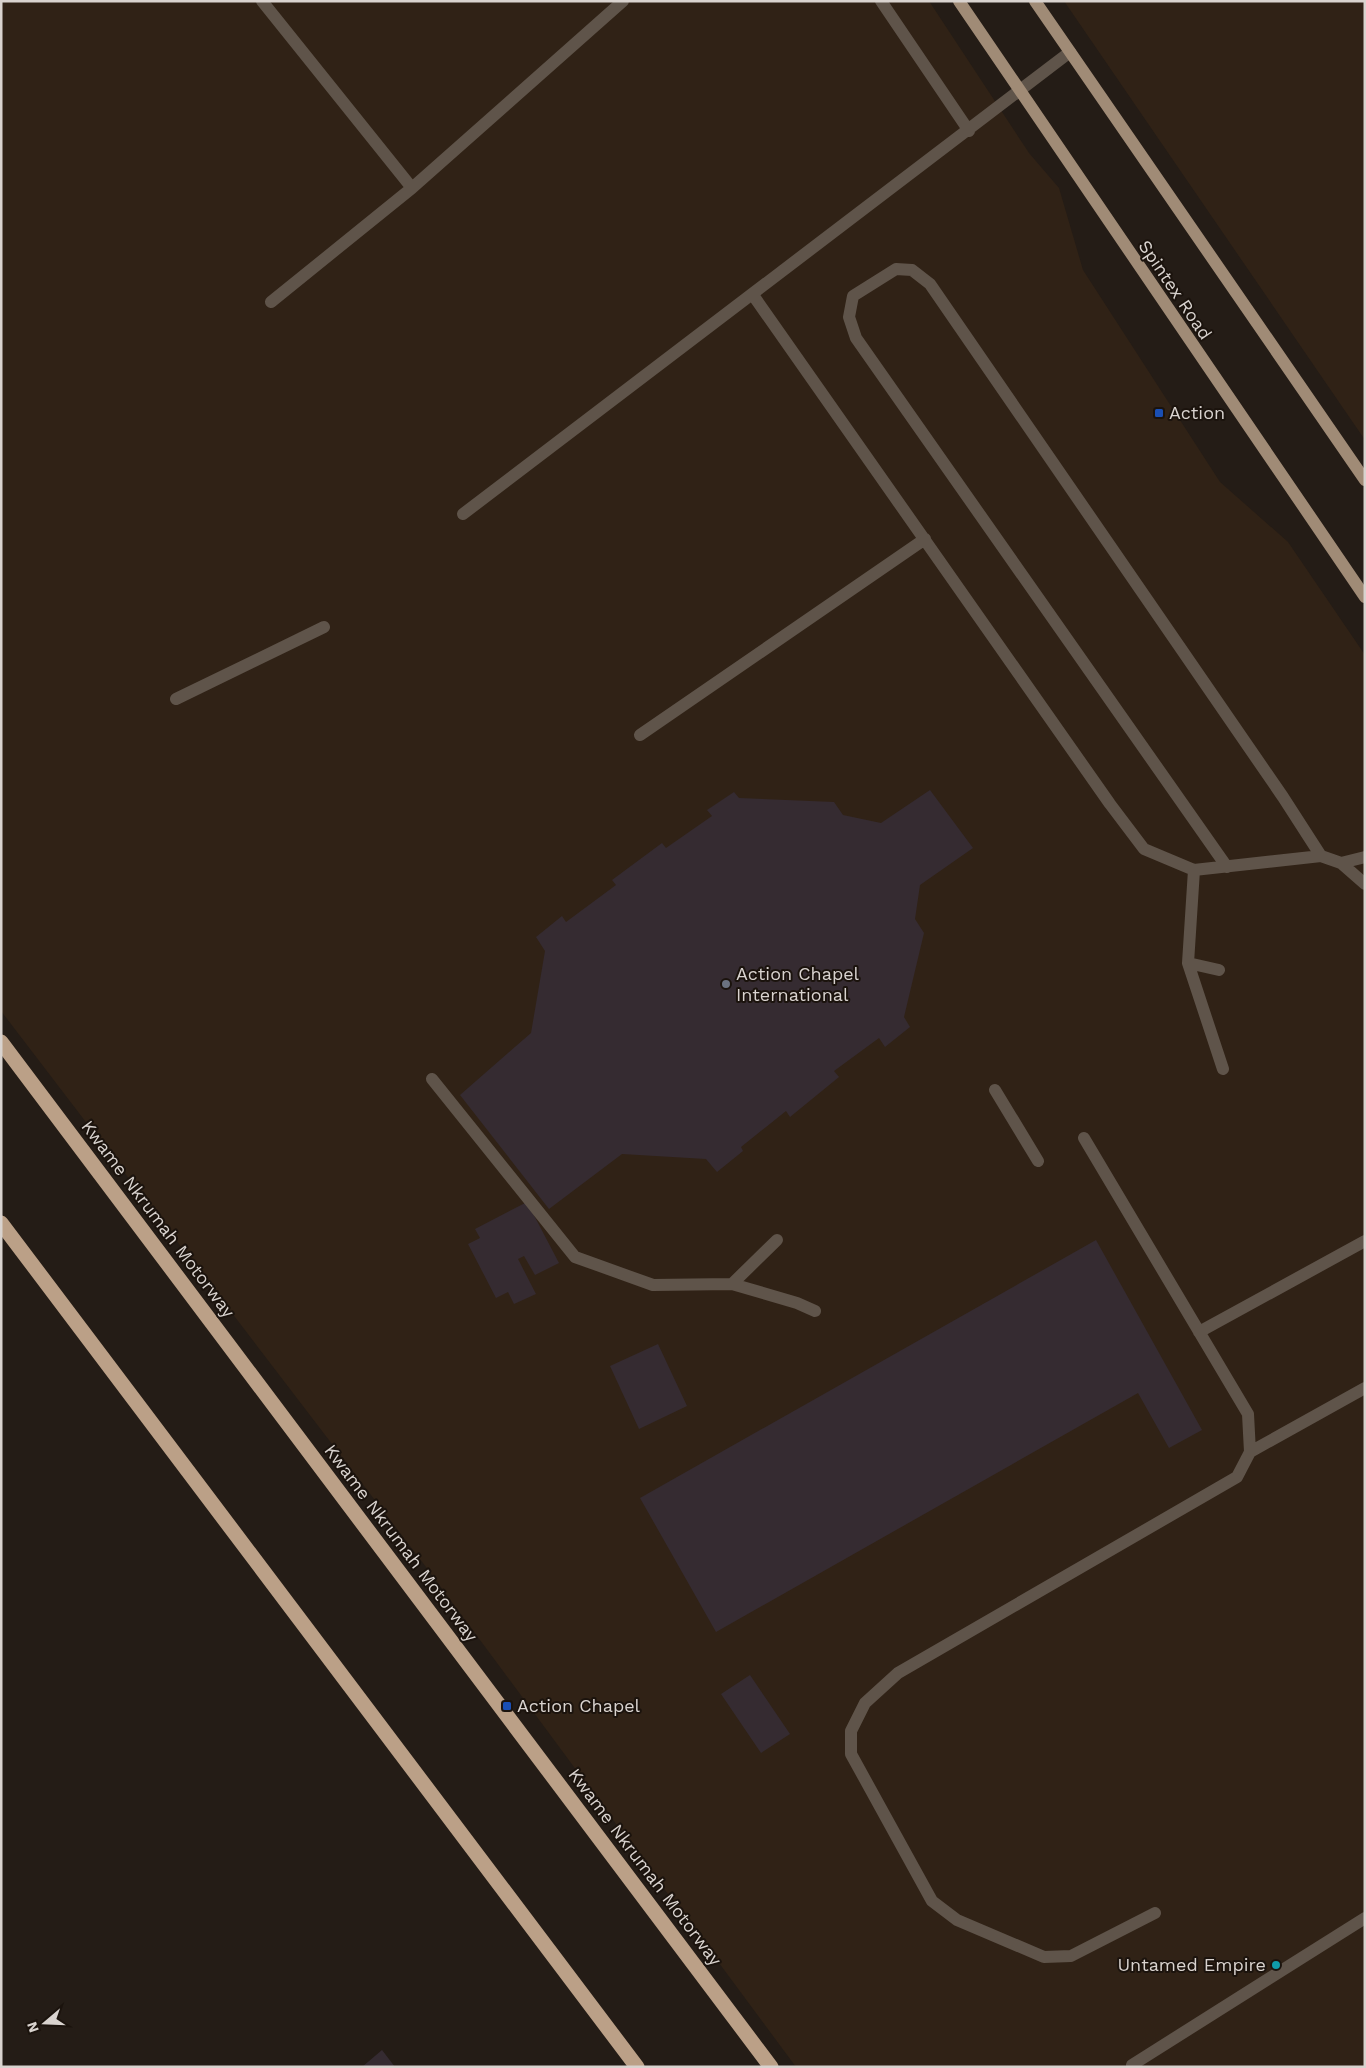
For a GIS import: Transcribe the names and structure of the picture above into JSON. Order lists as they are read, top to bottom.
{
  "streets": {
    "highway": ["Kwame Nkrumah Motorway"],
    "main road": ["Spintex Road"]
  },
  "places": {
    "transit": ["Action", "Action Chapel"],
    "other": ["Action Chapel International", "Untamed Empire"]
  },
  "north": "left"
}
